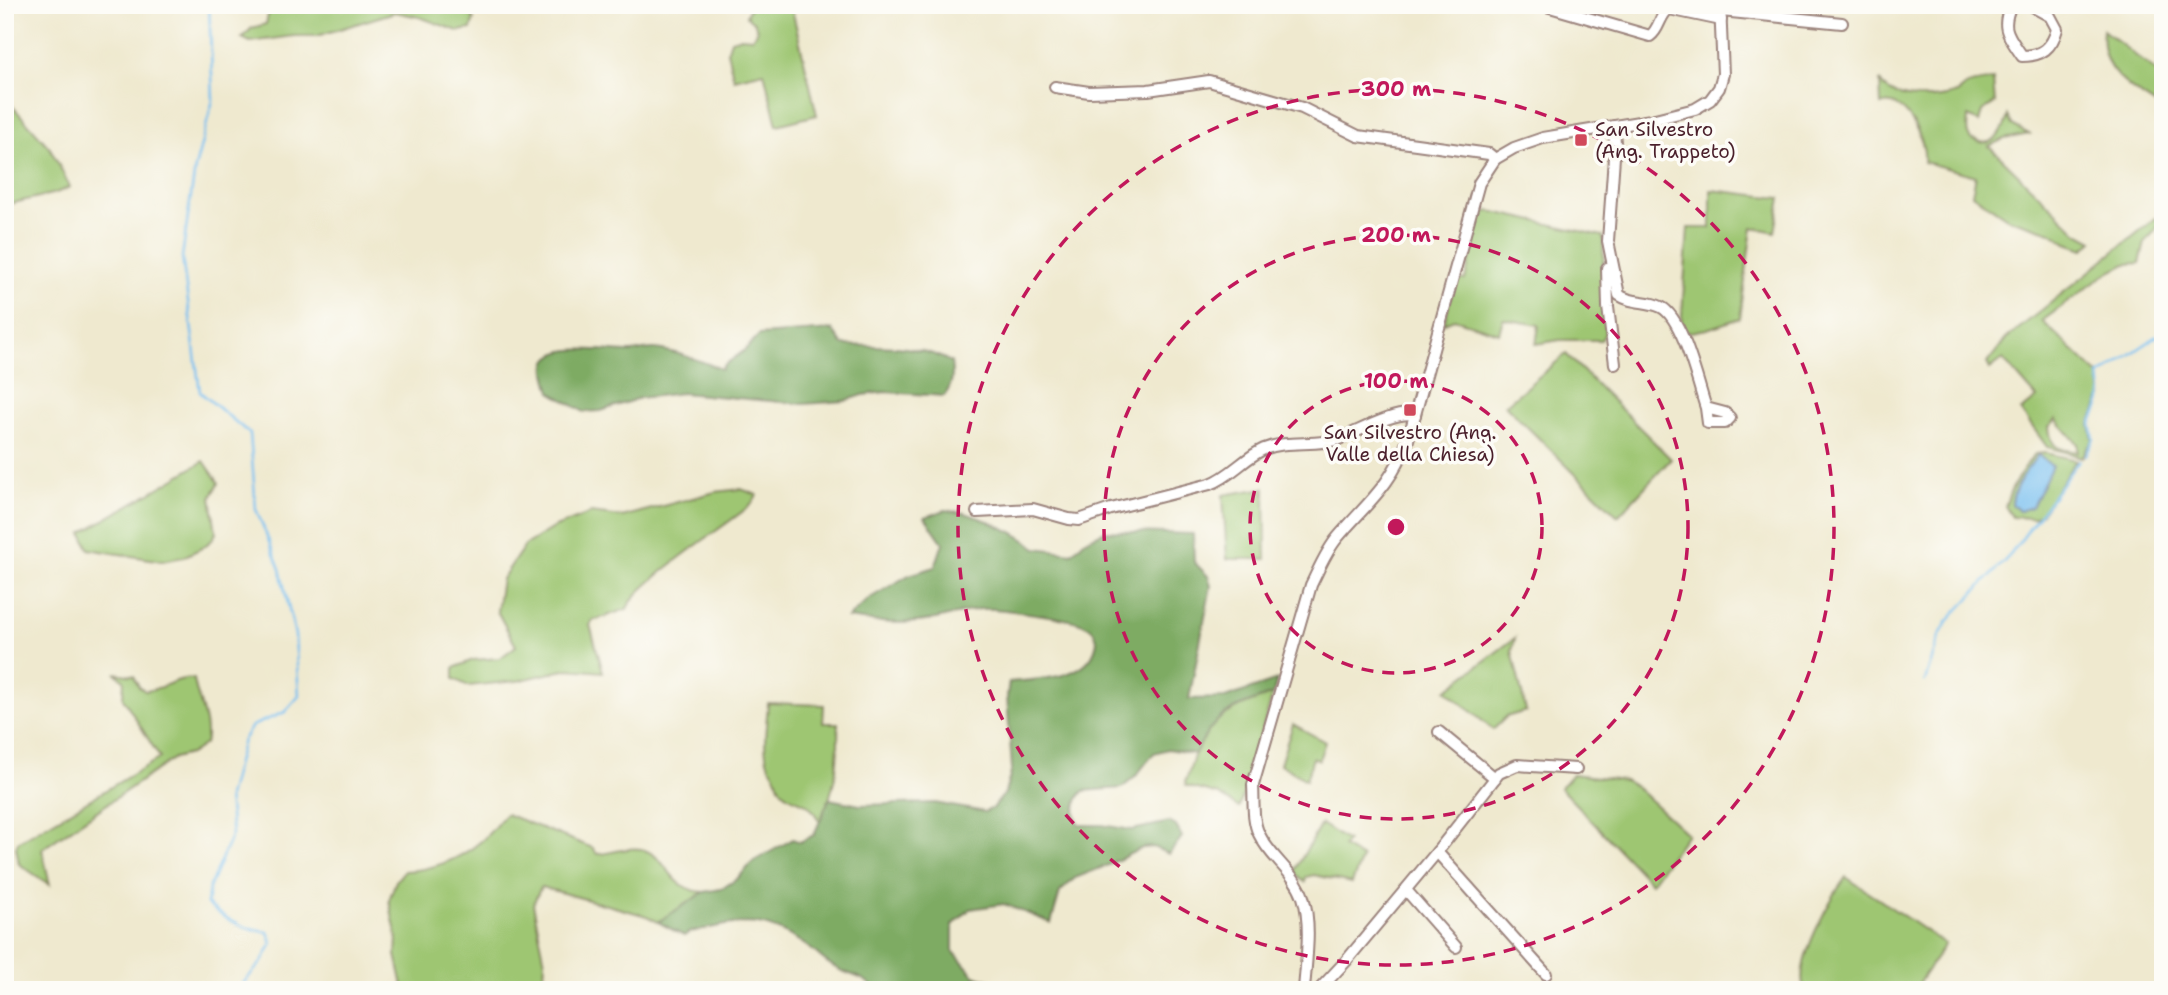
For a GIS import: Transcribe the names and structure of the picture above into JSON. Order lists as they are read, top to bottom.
{
  "places": {
    "transit": ["San Silvestro (Ang. Trappeto)", "San Silvestro (Ang. Valle della Chiesa)"]
  },
  "rings": ["300 m", "200 m", "100 m"]
}
